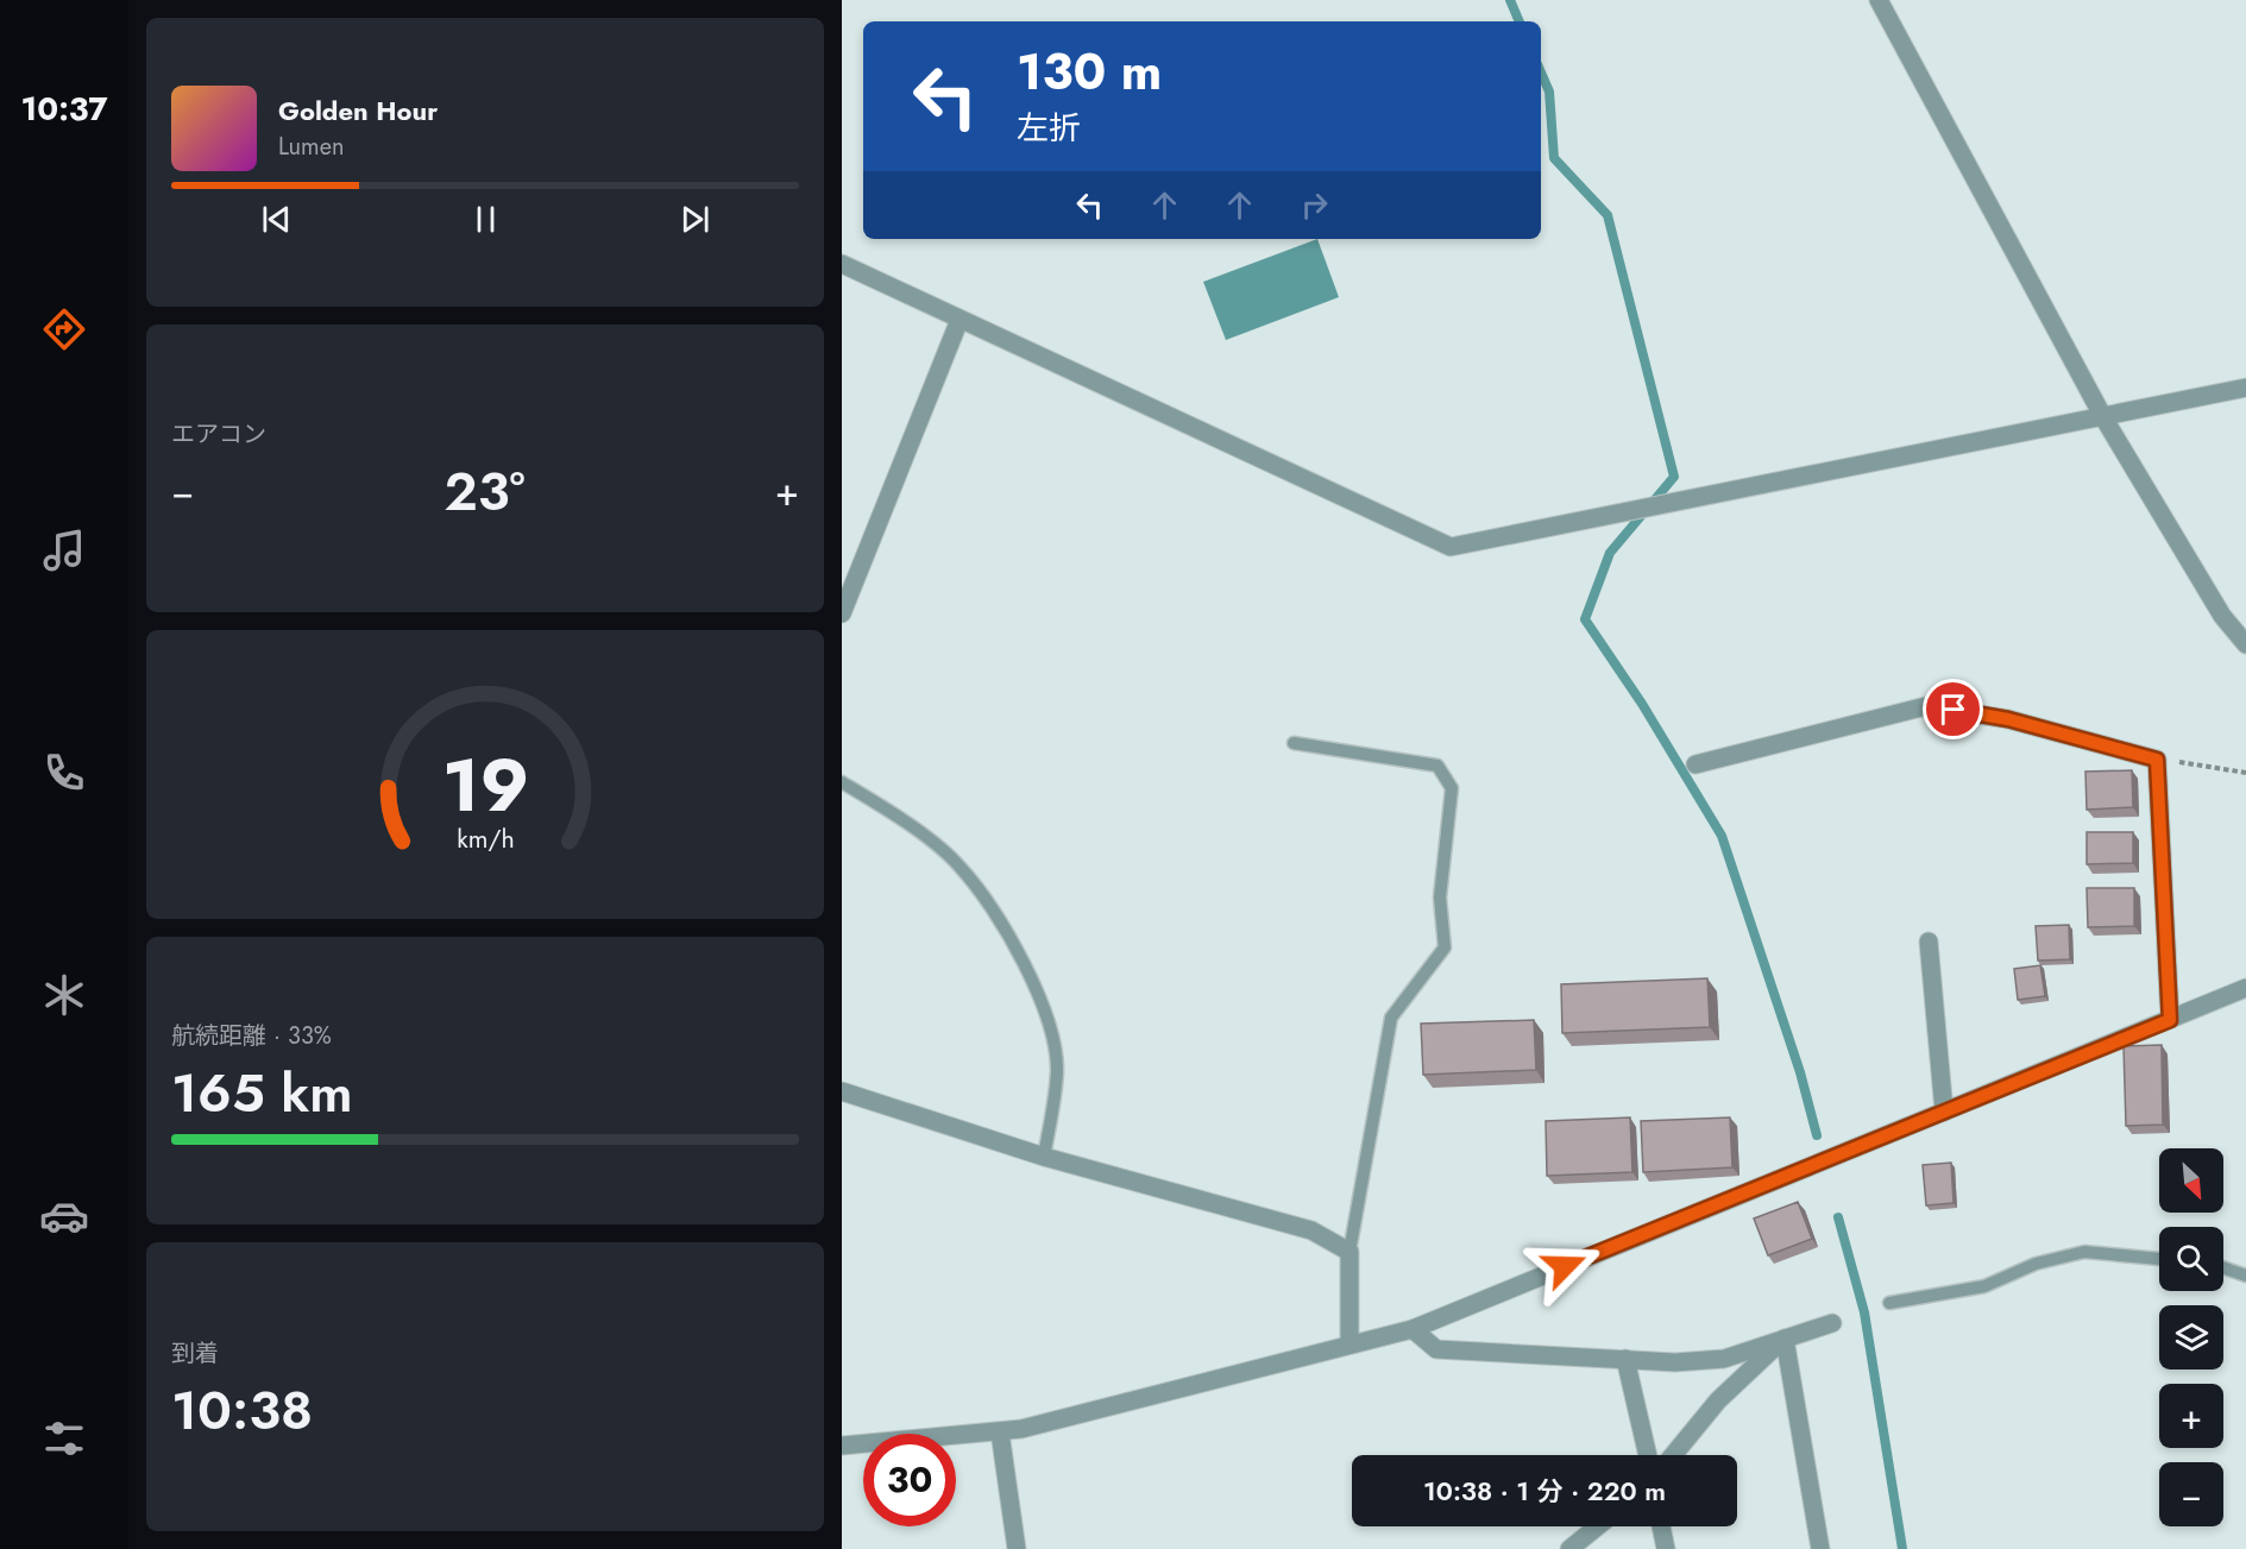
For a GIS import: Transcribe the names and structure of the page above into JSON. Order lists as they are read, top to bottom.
{
  "north": "bottom right",
  "page": {
    "tabs": "10:37",
    "turn": ["130 m", "左折"],
    "song": ["Golden Hour", "Lumen"],
    "tile": [
      "エアコン",
      ["航続距離 · 33%", "165 km"],
      ["到着", "10:38"]
    ],
    "heat": ["−", "23°", "+"],
    "map_buttons": ["+", "−"],
    "limit": "30",
    "trip": "10:38 · 1 分 · 220 m",
    "gauge": ["19", "km/h"]
  }
}
